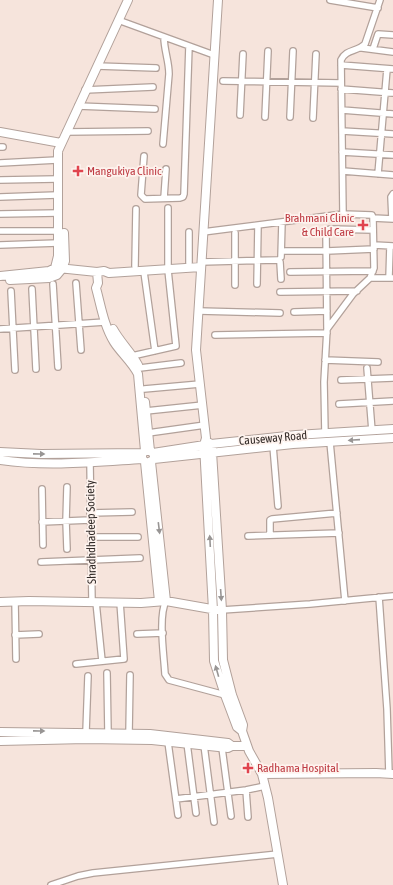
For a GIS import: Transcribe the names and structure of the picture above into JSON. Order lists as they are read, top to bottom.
{
  "streets": {
    "street": ["Causeway Road", "Shradhdhadeep Society"]
  },
  "crossings": [
    ["Causeway Road", "Shradhdhadeep Society"]
  ],
  "places": {
    "health": ["Mangukiya Clinic", "Brahmani Clinic & Child Care", "Radhama Hospital"]
  }
}
